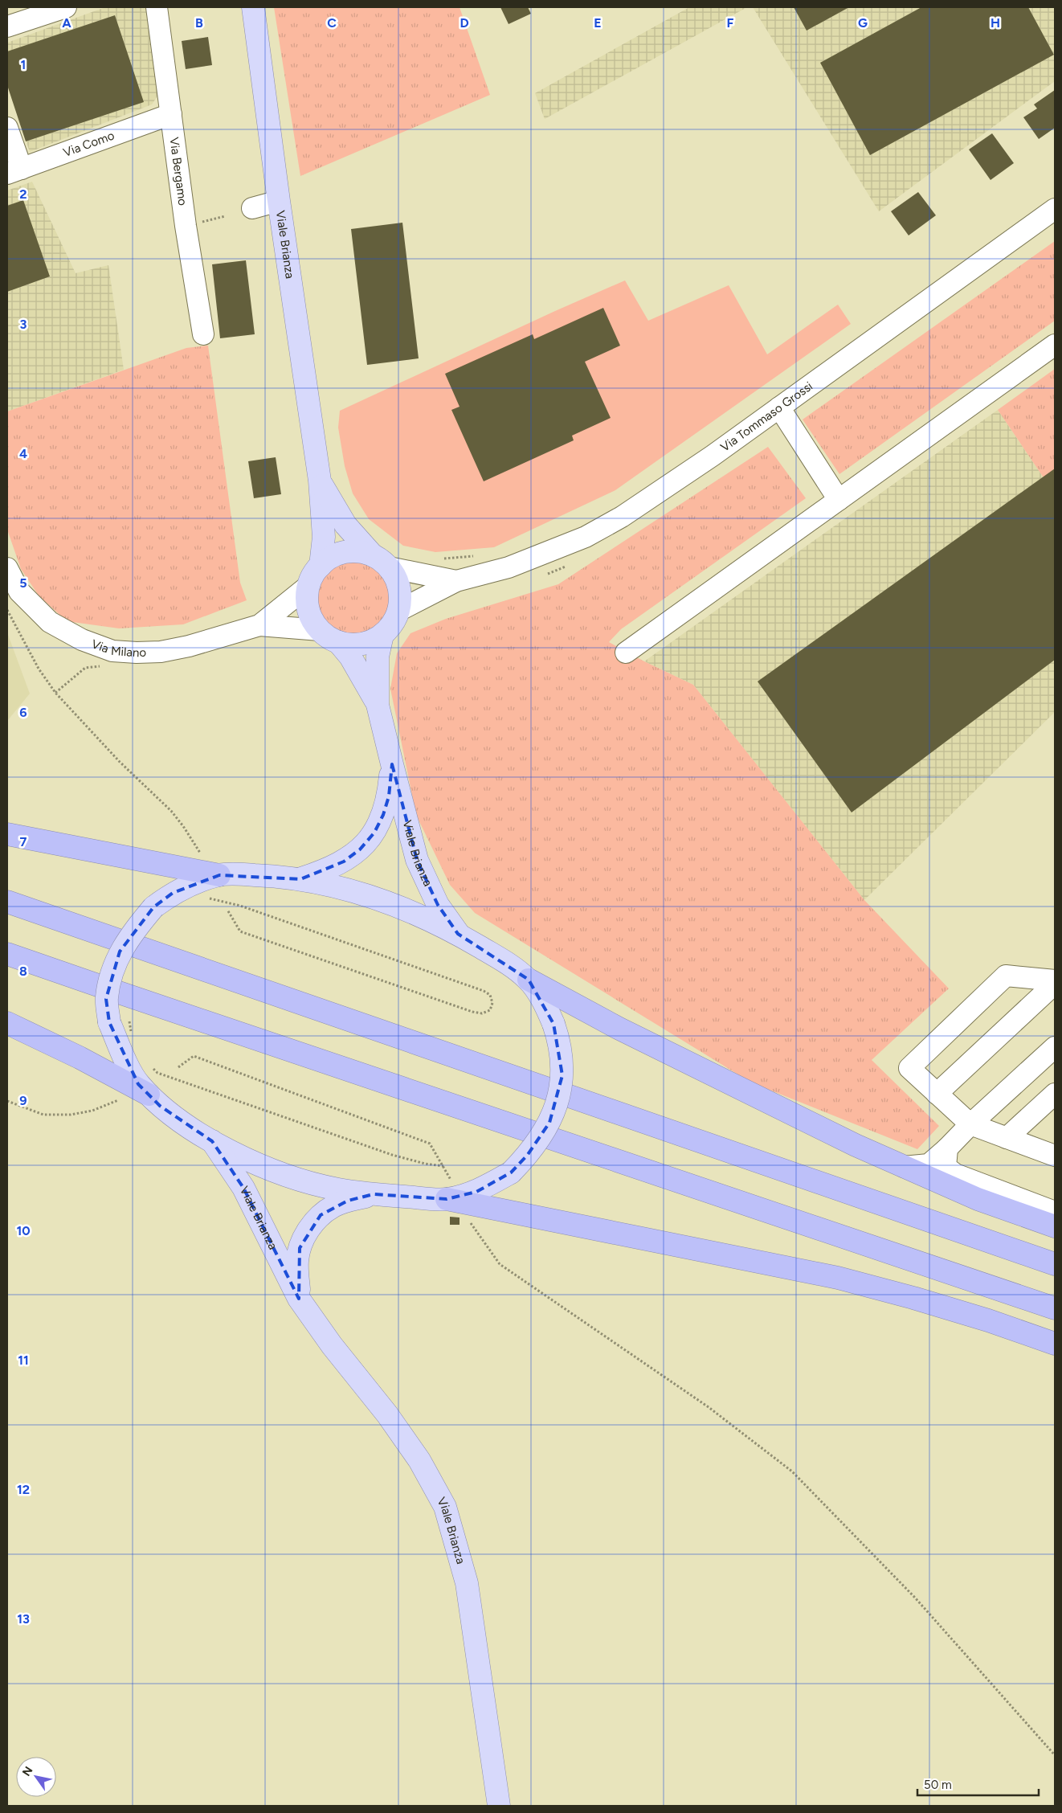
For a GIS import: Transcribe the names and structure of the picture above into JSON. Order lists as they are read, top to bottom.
{
  "streets": {
    "main road": ["Viale Brianza"],
    "street": [
      "Via Como",
      "Via Bergamo",
      "Via Tommaso Grossi",
      "Via Milano"
    ]
  },
  "crossings": [
    ["Via Como", "Via Bergamo"],
    ["Viale Brianza", "Via Tommaso Grossi"],
    ["Viale Brianza", "Via Milano"],
    ["Via Tommaso Grossi", "Via Milano"]
  ],
  "scale_bar": "50 m",
  "north": "top left",
  "grid": {
    "columns": [
      "A",
      "B",
      "C",
      "D",
      "E",
      "F",
      "G",
      "H"
    ],
    "rows": [
      "1",
      "2",
      "3",
      "4",
      "5",
      "6",
      "7",
      "8",
      "9",
      "10",
      "11",
      "12",
      "13"
    ]
  }
}
